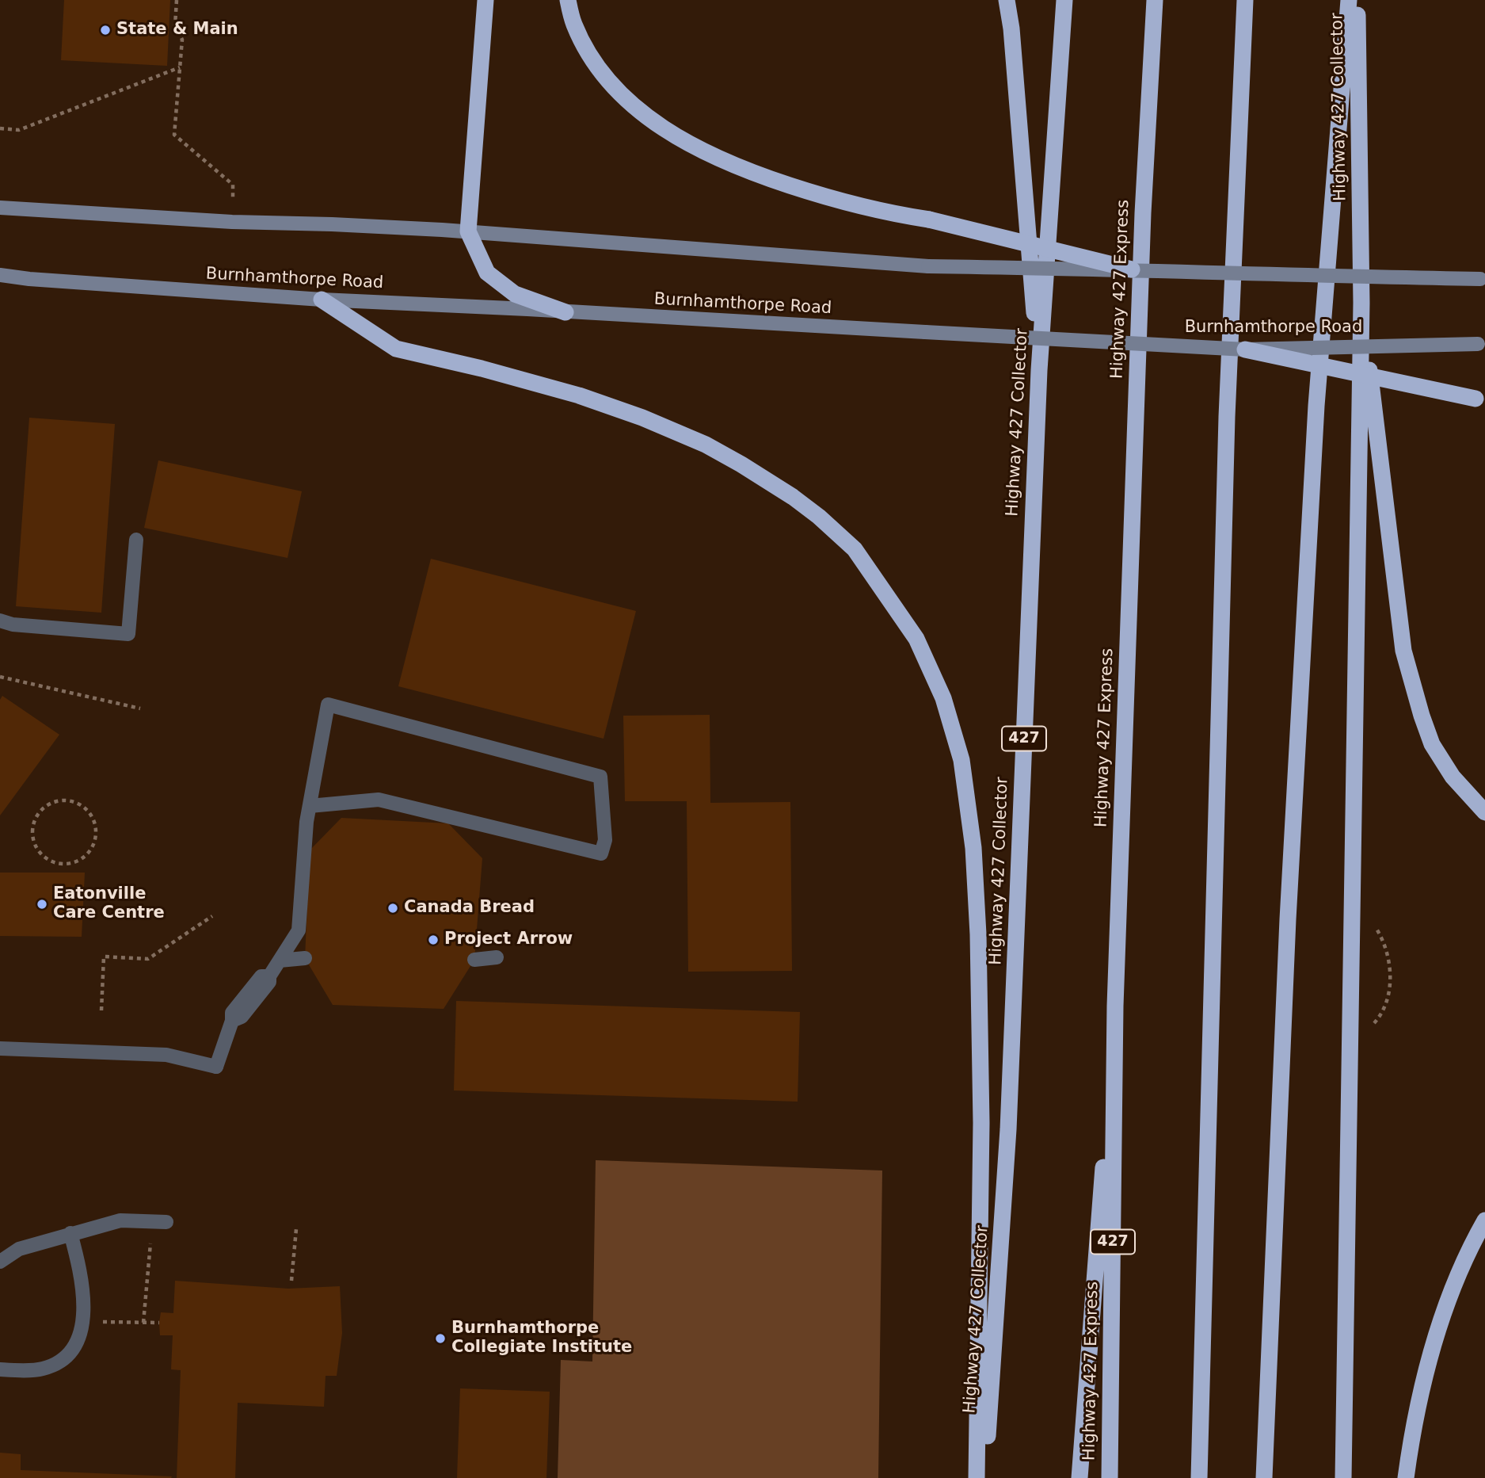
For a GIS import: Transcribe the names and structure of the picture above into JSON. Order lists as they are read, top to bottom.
{
  "streets": {
    "highway": ["Highway 427 Collector", "Highway 427 Express", "427"],
    "main road": ["Burnhamthorpe Road"]
  },
  "places": [
    "State & Main",
    "Eatonville Care Centre",
    "Canada Bread",
    "Project Arrow",
    "Burnhamthorpe Collegiate Institute"
  ]
}
